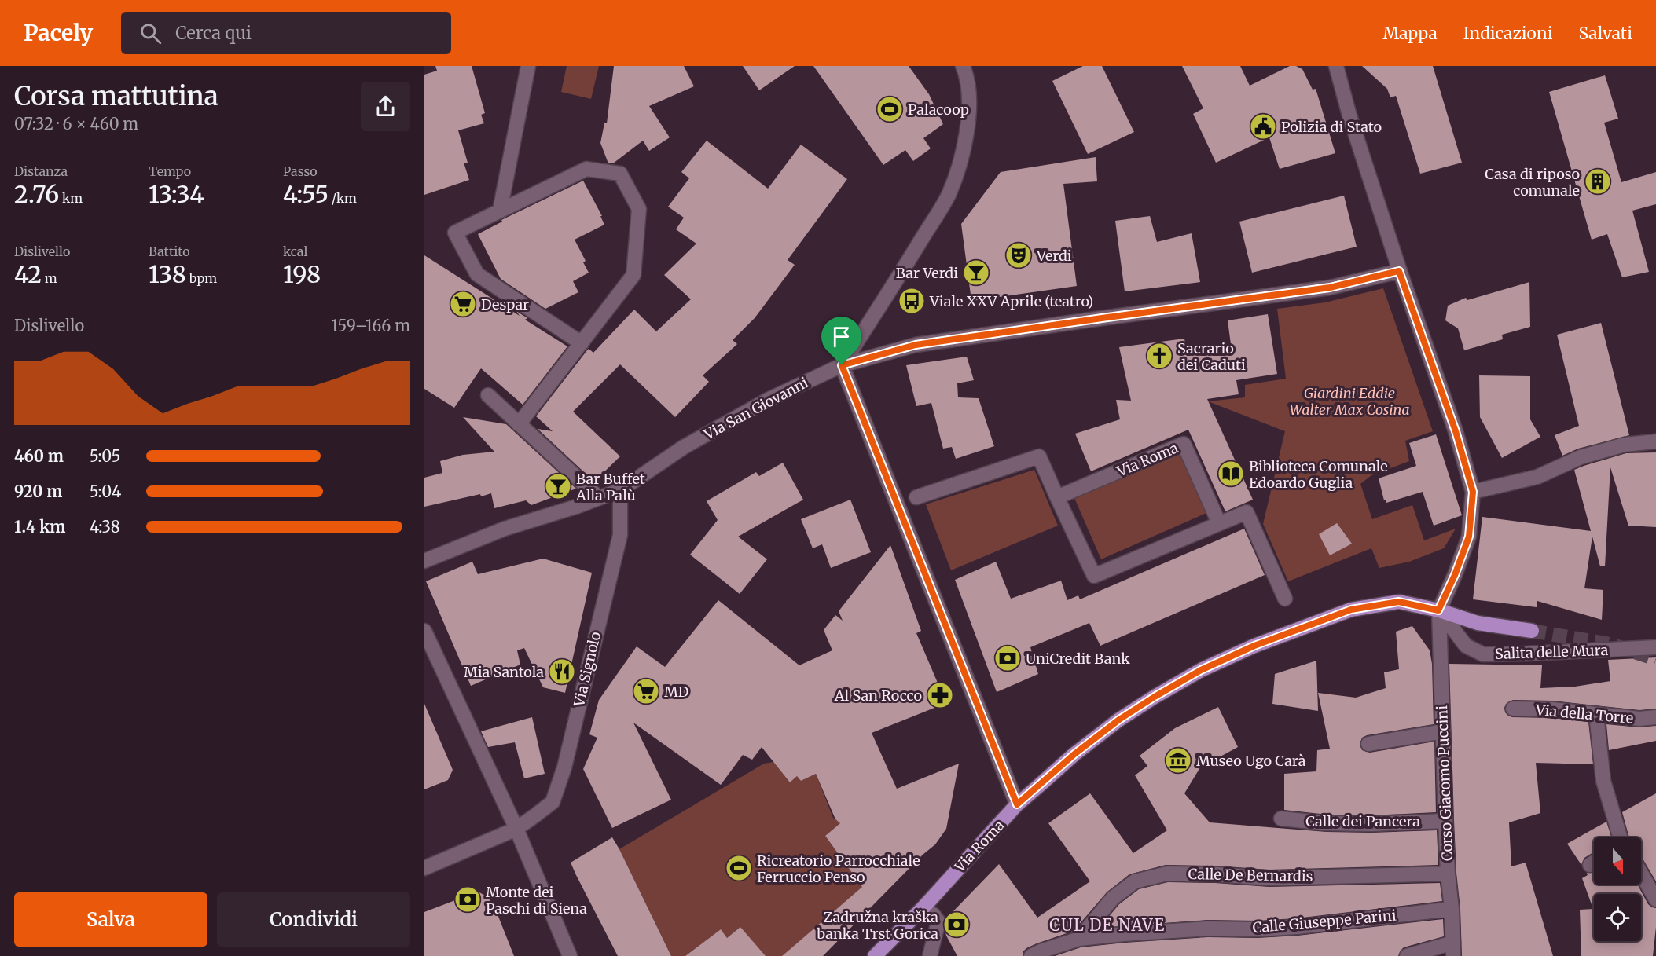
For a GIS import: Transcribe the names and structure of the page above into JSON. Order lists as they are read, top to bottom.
{
  "streets": {
    "main road": ["Via Roma"],
    "street": [
      "Via San Giovanni",
      "Salita delle Mura",
      "Via Signolo",
      "Via della Torre",
      "Corso Giacomo Puccini",
      "Calle dei Pancera",
      "Calle De Bernardis",
      "Calle Giuseppe Parini"
    ]
  },
  "crossings": [
    ["Via San Giovanni", "Via Signolo"],
    ["Via Roma", "Salita delle Mura"],
    ["Via Roma", "Corso Giacomo Puccini"],
    ["Salita delle Mura", "Corso Giacomo Puccini"],
    ["Corso Giacomo Puccini", "Calle dei Pancera"],
    ["Corso Giacomo Puccini", "Calle De Bernardis"],
    ["Corso Giacomo Puccini", "Calle Giuseppe Parini"],
    ["Calle De Bernardis", "Calle Giuseppe Parini"]
  ],
  "districts": ["CUL DE NAVE"],
  "parks": ["Giardini Eddie Walter Max Cosina"],
  "places": {
    "sports": ["Palacoop", "Ricreatorio Parrocchiale Ferruccio Penso"],
    "public building": ["Polizia di Stato"],
    "building": ["Casa di riposo comunale"],
    "theatre": ["Verdi"],
    "bar": ["Bar Verdi", "Bar Buffet Alla Palù"],
    "bus stop": ["Viale XXV Aprile (teatro)"],
    "supermarket": ["Despar", "MD"],
    "church": ["Sacrario dei Caduti"],
    "library": ["Biblioteca Comunale Edoardo Guglia"],
    "bank": ["UniCredit Bank", "Monte dei Paschi di Siena", "Zadružna kraška banka Trst Gorica"],
    "restaurant": ["Mia Santola"],
    "pharmacy": ["Al San Rocco"],
    "museum": ["Museo Ugo Carà"]
  },
  "north": "bottom",
  "page": {
    "header": "Pacely",
    "search": "Cerca qui",
    "nav": ["Mappa", "Indicazioni", "Salvati"],
    "heading": ["Corsa mattutina", "07:32 · 6 × 460 m"],
    "stats": [
      ["Distanza", "2.76 km"],
      ["Tempo", "13:34"],
      ["Passo", "4:55 /km"],
      ["Dislivello", "42 m"],
      ["Battito", "138 bpm"],
      ["kcal", "198"]
    ],
    "chart": ["Dislivello", "159–166 m"],
    "list": [
      {
        "name": "460 m",
        "note": "5:05"
      },
      {
        "name": "920 m",
        "note": "5:04"
      },
      {
        "name": "1.4 km",
        "note": "4:38"
      }
    ],
    "buttons": ["Salva", "Condividi"]
  }
}
